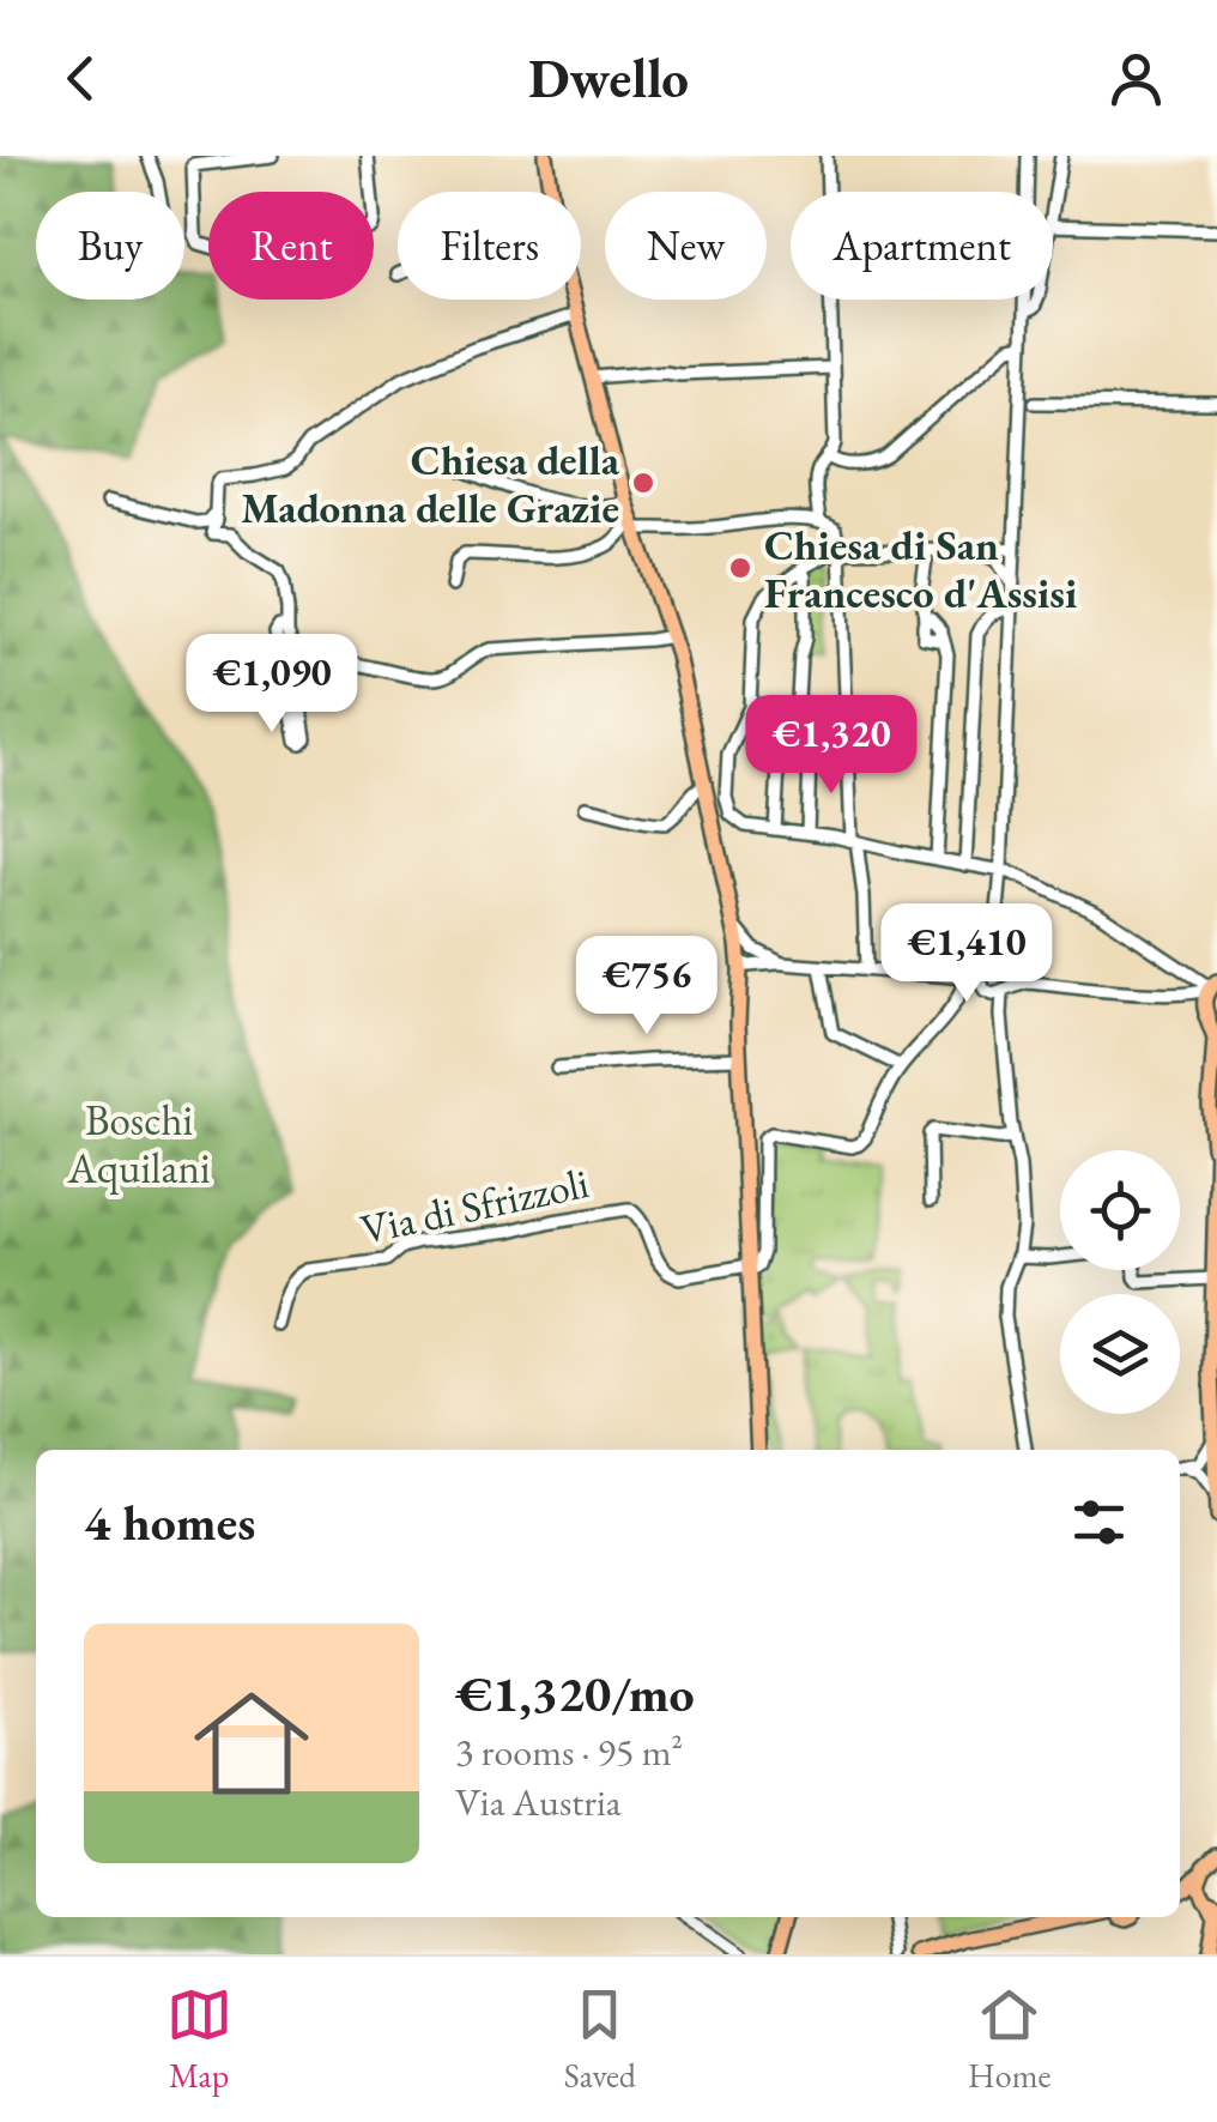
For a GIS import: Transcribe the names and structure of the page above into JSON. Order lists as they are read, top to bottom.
{
  "streets": {
    "street": ["Via di Sfrizzoli"]
  },
  "parks": ["Boschi Aquilani"],
  "places": ["Chiesa della Madonna delle Grazie", "Chiesa di San Francesco d'Assisi"],
  "page": {
    "header": "Dwello",
    "chip": [
      "Buy",
      "Rent",
      "Filters",
      "New",
      "Apartment"
    ],
    "price": [
      "€1,090",
      "€1,320",
      "€1,410",
      "€756"
    ],
    "heading": "4 homes",
    "list": [
      {
        "name": "€1,320/mo",
        "note": "3 rooms · 95 m² · Via Austria"
      }
    ],
    "tabs": ["Map", "Saved", "Home"]
  }
}
